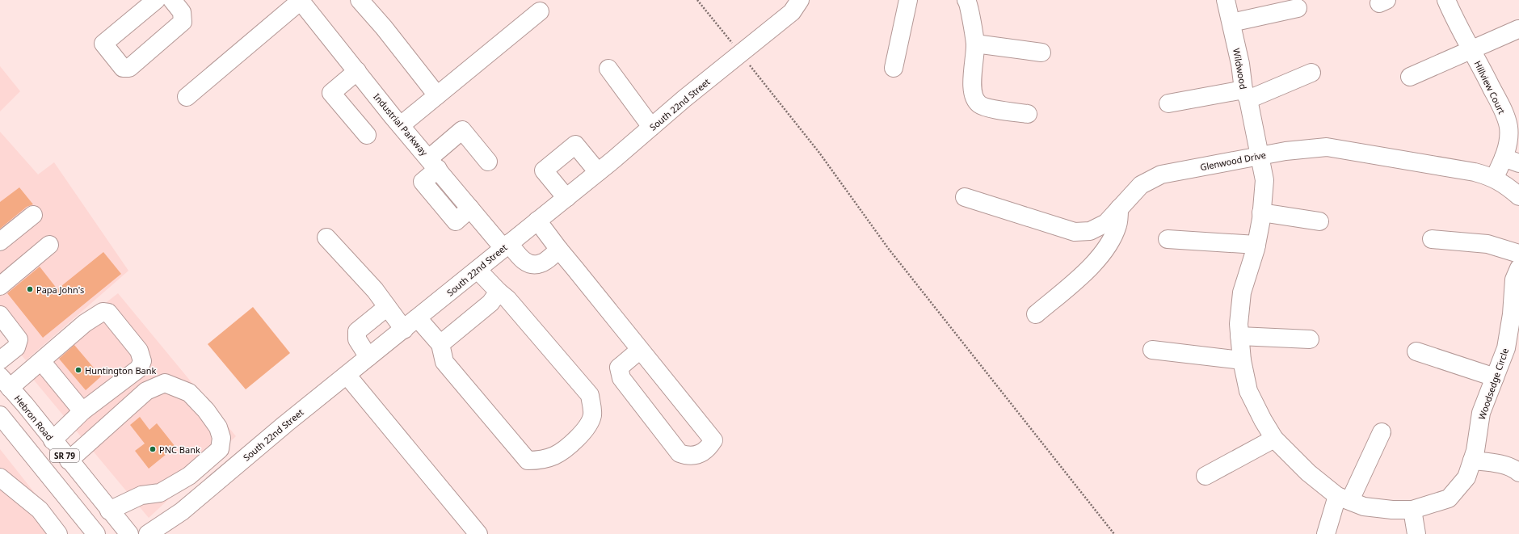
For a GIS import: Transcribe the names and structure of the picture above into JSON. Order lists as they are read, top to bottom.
{
  "streets": {
    "main road": [
      "Wildwood",
      "Hillview Court",
      "South 22nd Street",
      "Industrial Parkway",
      "Glenwood Drive",
      "Woodsedge Circle",
      "Hebron Road",
      "SR 79"
    ]
  },
  "crossings": [
    ["Wildwood", "Glenwood Drive"],
    ["Wildwood", "Woodsedge Circle"],
    ["Hillview Court", "Glenwood Drive"],
    ["South 22nd Street", "Industrial Parkway"],
    ["Glenwood Drive", "Woodsedge Circle"]
  ],
  "places": ["Papa John's", "Huntington Bank", "PNC Bank"]
}
